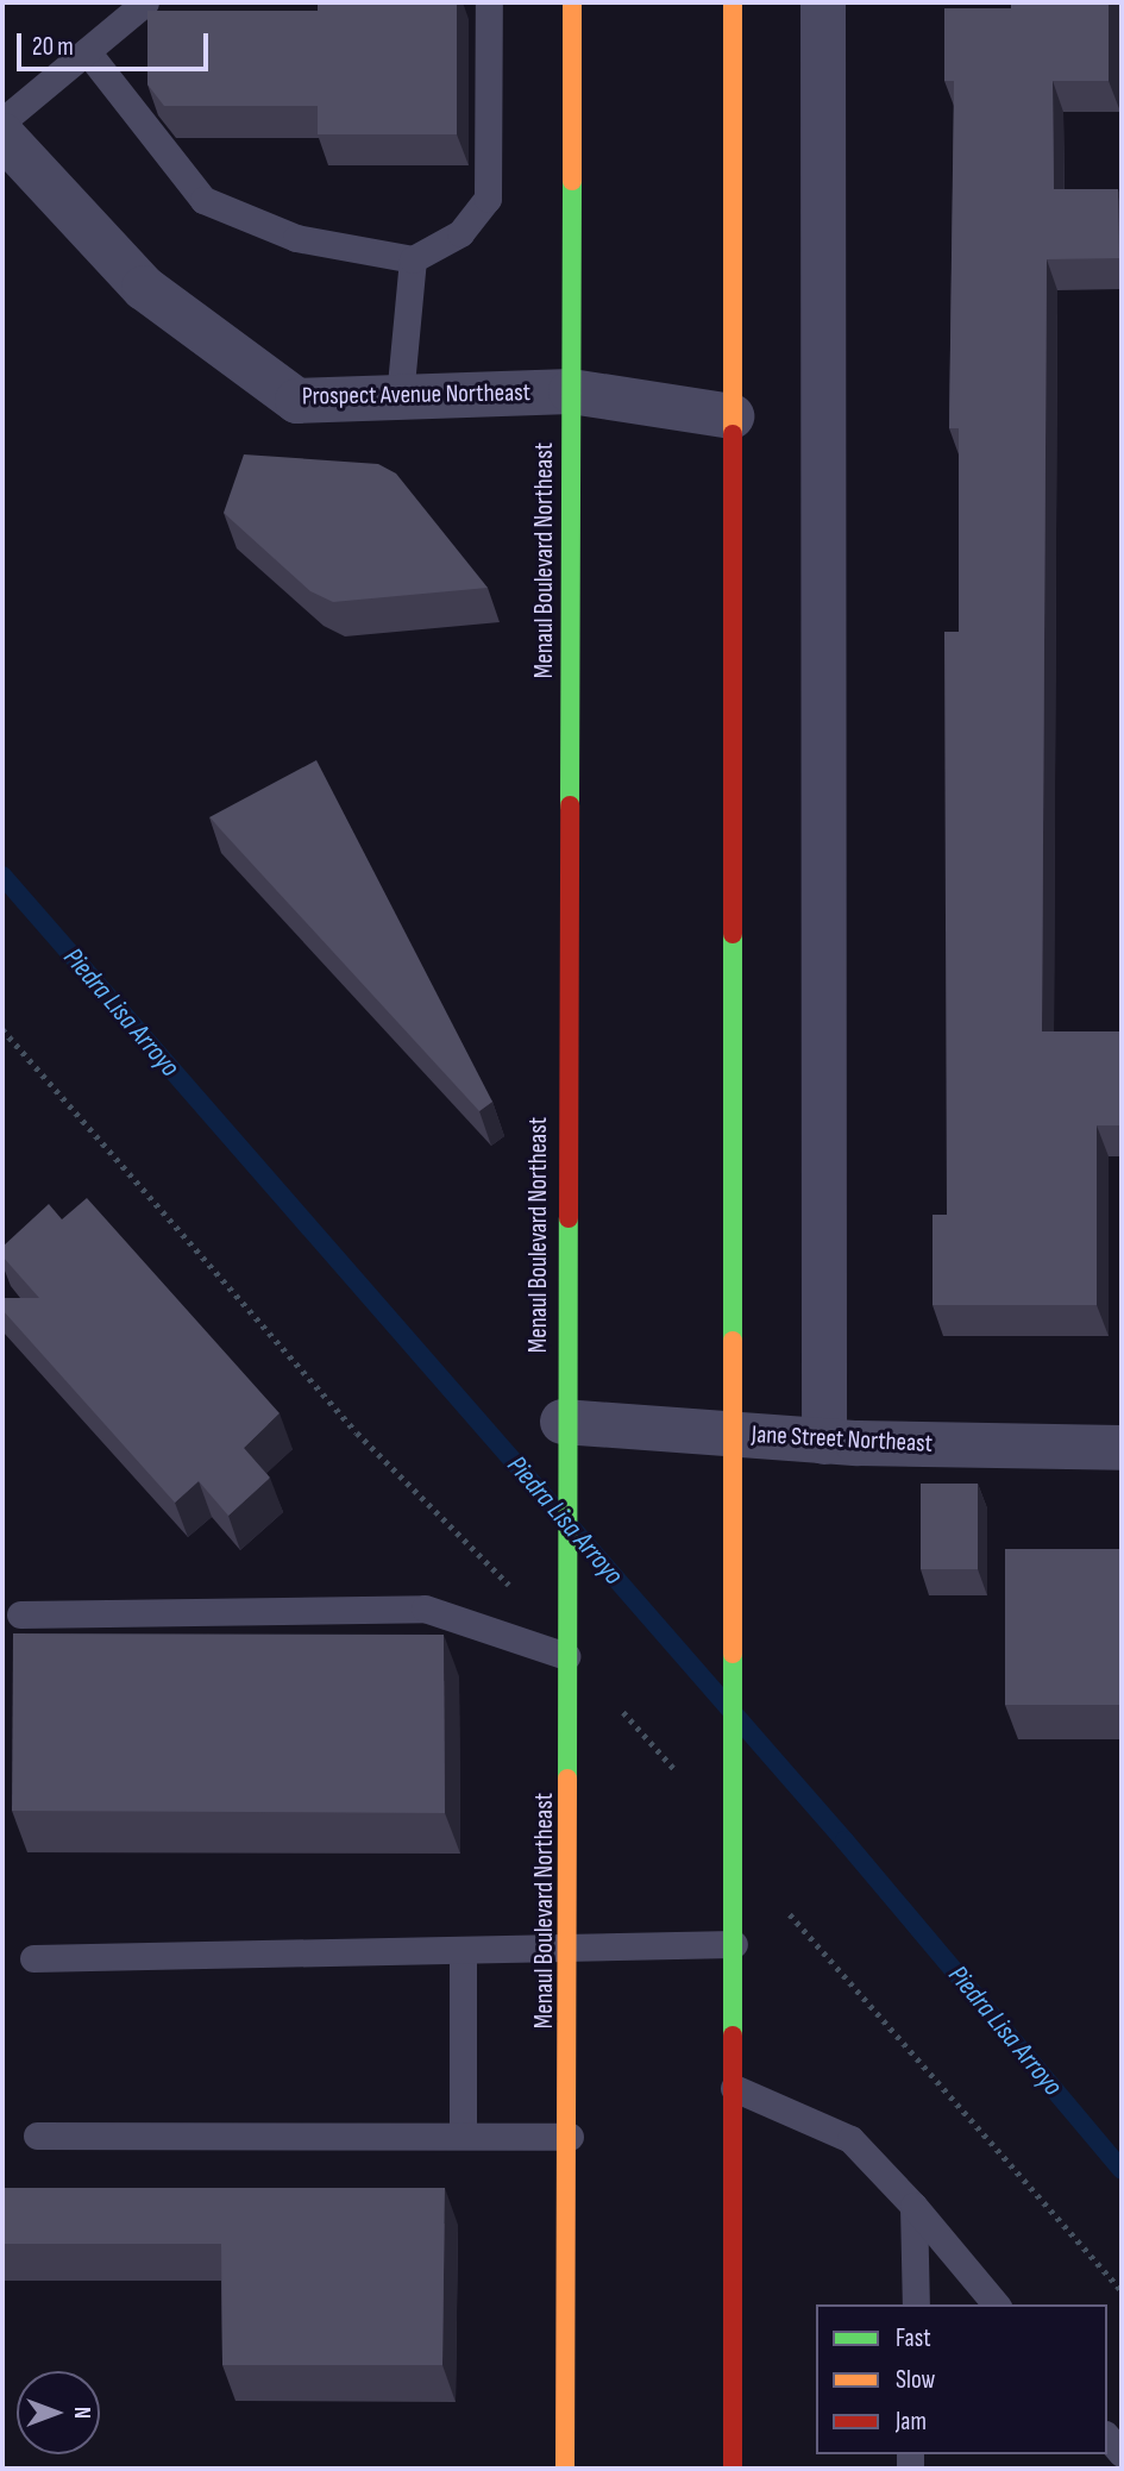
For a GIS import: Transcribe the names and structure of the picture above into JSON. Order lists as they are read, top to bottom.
{
  "streets": {
    "main road": ["Menaul Boulevard Northeast"],
    "street": ["Prospect Avenue Northeast", "Jane Street Northeast"]
  },
  "crossings": [
    ["Prospect Avenue Northeast", "Menaul Boulevard Northeast"],
    ["Menaul Boulevard Northeast", "Jane Street Northeast"]
  ],
  "water": ["Piedra Lisa Arroyo"],
  "legend": ["Fast", "Slow", "Jam"],
  "scale_bar": "20 m",
  "north": "right"
}
